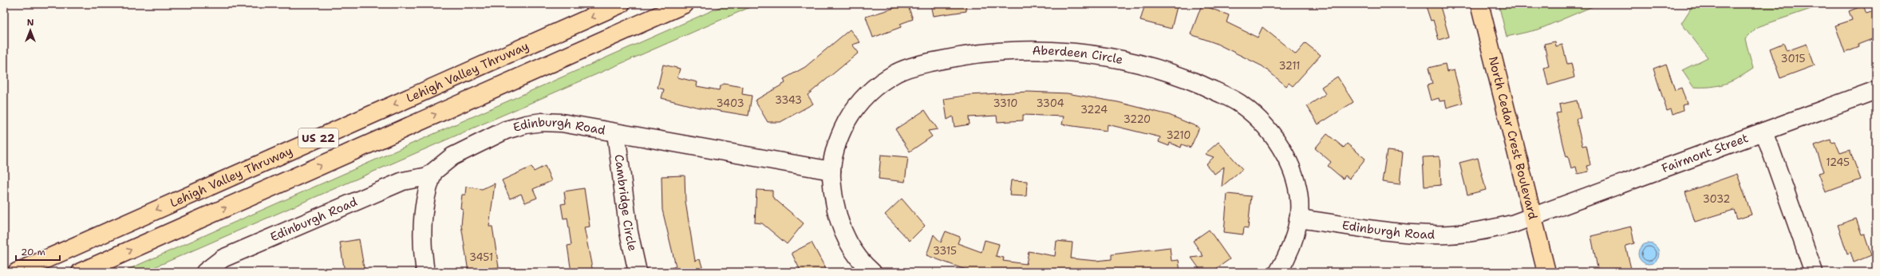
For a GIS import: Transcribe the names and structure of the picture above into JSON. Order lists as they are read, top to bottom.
{
  "streets": {
    "main road": ["Lehigh Valley Thruway", "US 22", "North Cedar Crest Boulevard"],
    "street": [
      "Aberdeen Circle",
      "Edinburgh Road",
      "Fairmont Street",
      "Cambridge Circle"
    ]
  },
  "crossings": [
    ["Aberdeen Circle", "Edinburgh Road"],
    ["Edinburgh Road", "North Cedar Crest Boulevard"],
    ["Edinburgh Road", "Fairmont Street"],
    ["Edinburgh Road", "Cambridge Circle"],
    ["North Cedar Crest Boulevard", "Fairmont Street"]
  ],
  "house_numbers": [
    "3015",
    "3211",
    "3343",
    "3403",
    "3310",
    "3304",
    "3224",
    "3220",
    "3210",
    "1245",
    "3032",
    "3315",
    "3451"
  ],
  "scale_bar": "20 m",
  "north": "top"
}
